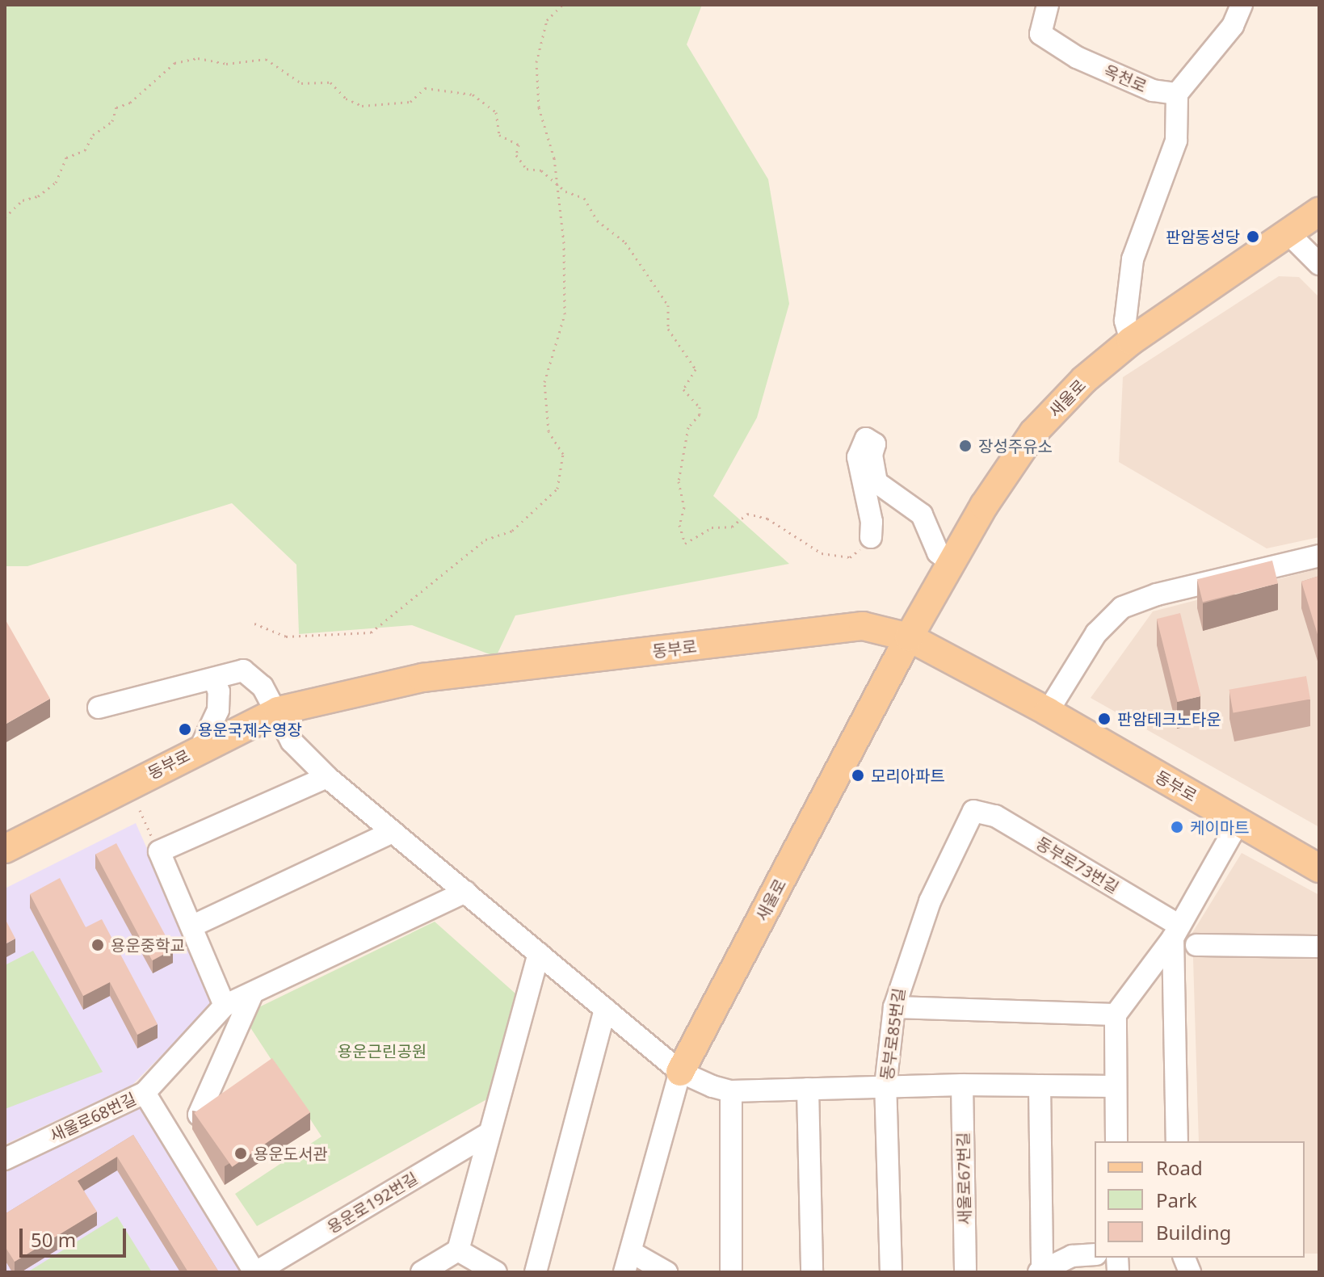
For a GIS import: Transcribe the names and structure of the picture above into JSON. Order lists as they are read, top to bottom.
{
  "streets": {
    "main road": ["새울로", "동부로"],
    "street": [
      "옥천로",
      "동부로73번길",
      "동부로85번길",
      "새울로68번길",
      "새울로67번길",
      "용운로192번길"
    ]
  },
  "crossings": [
    ["새울로", "동부로"],
    ["동부로73번길", "동부로85번길"],
    ["새울로68번길", "용운로192번길"]
  ],
  "parks": ["용운근린공원"],
  "places": [
    "판암동성당",
    "장성주유소",
    "판암테크노타운",
    "용운국제수영장",
    "모리아파트",
    "케이마트",
    "용운중학교",
    "용운도서관"
  ],
  "legend": ["Road", "Park", "Building"],
  "scale_bar": "50 m"
}
